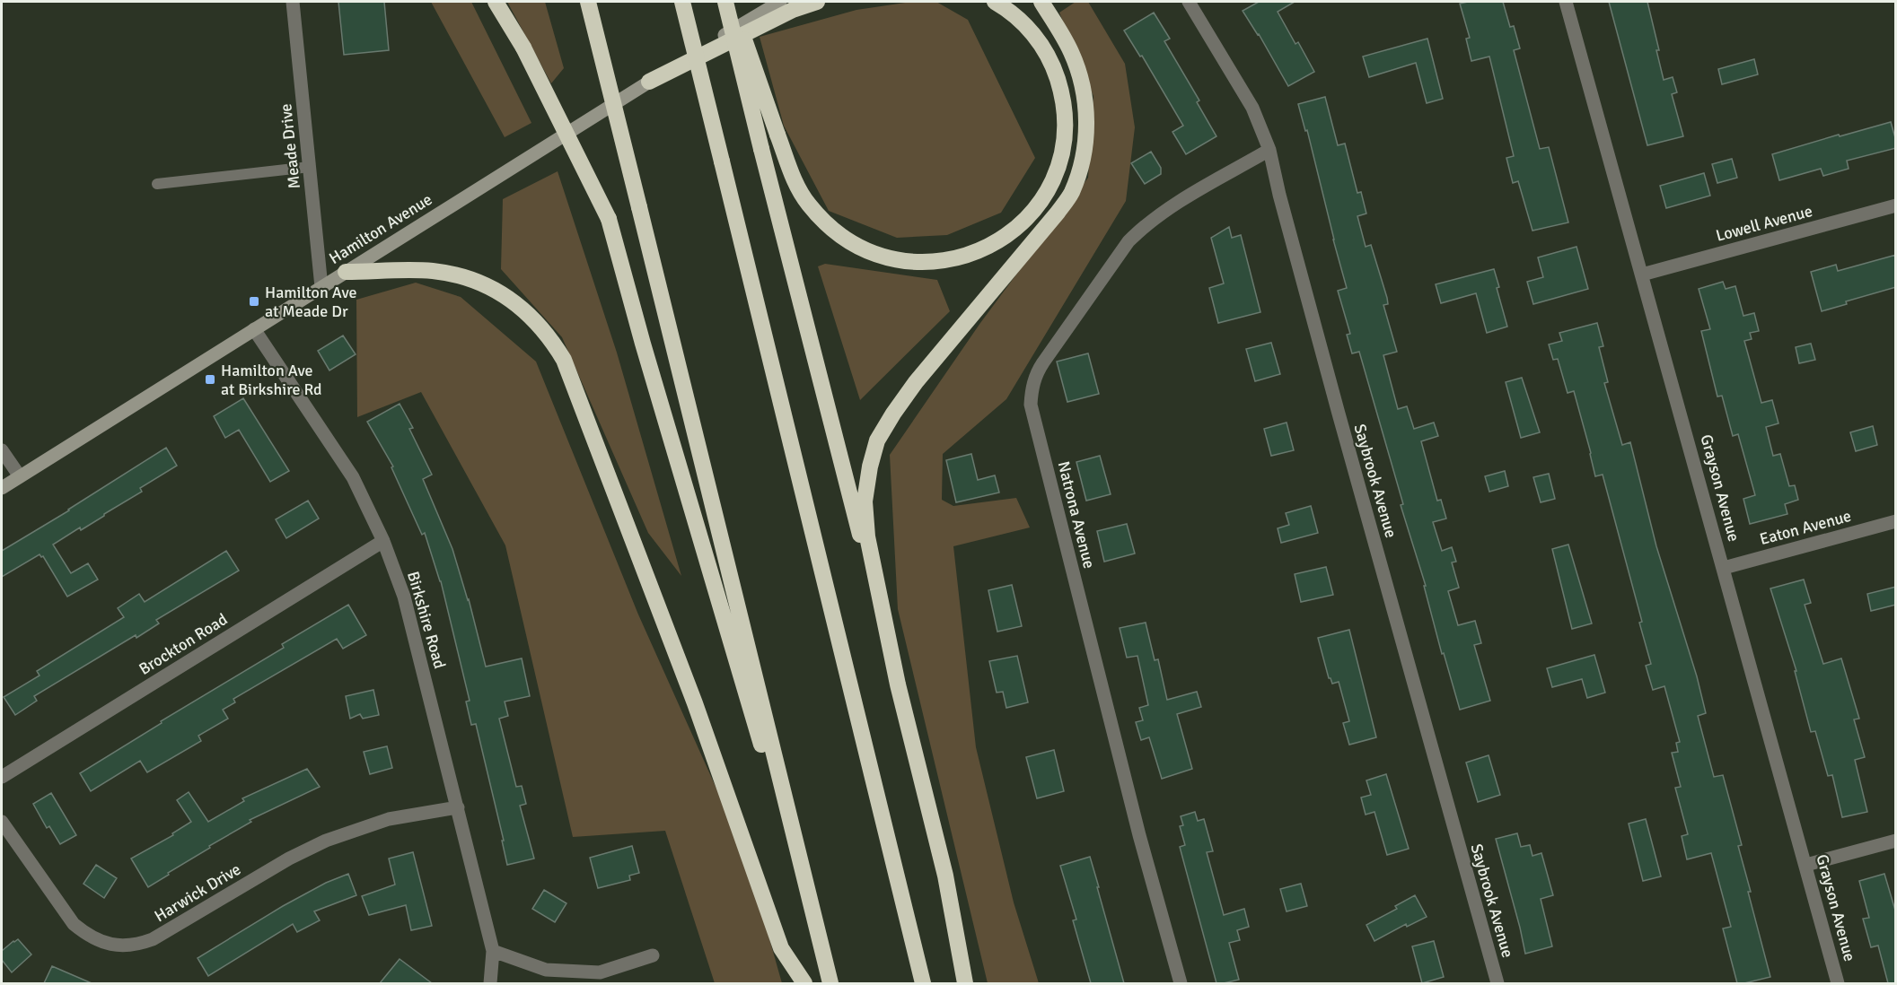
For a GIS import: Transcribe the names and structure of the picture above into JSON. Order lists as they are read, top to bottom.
{
  "streets": {
    "main road": ["Hamilton Avenue"],
    "street": [
      "Meade Drive",
      "Lowell Avenue",
      "Saybrook Avenue",
      "Grayson Avenue",
      "Natrona Avenue",
      "Eaton Avenue",
      "Birkshire Road",
      "Brockton Road",
      "Harwick Drive"
    ]
  },
  "crossings": [
    ["Meade Drive", "Hamilton Avenue"],
    ["Lowell Avenue", "Grayson Avenue"],
    ["Hamilton Avenue", "Birkshire Road"],
    ["Saybrook Avenue", "Natrona Avenue"],
    ["Grayson Avenue", "Eaton Avenue"],
    ["Birkshire Road", "Brockton Road"],
    ["Birkshire Road", "Harwick Drive"]
  ],
  "places": {
    "transit": ["Hamilton Ave at Meade Dr", "Hamilton Ave at Birkshire Rd"]
  }
}
